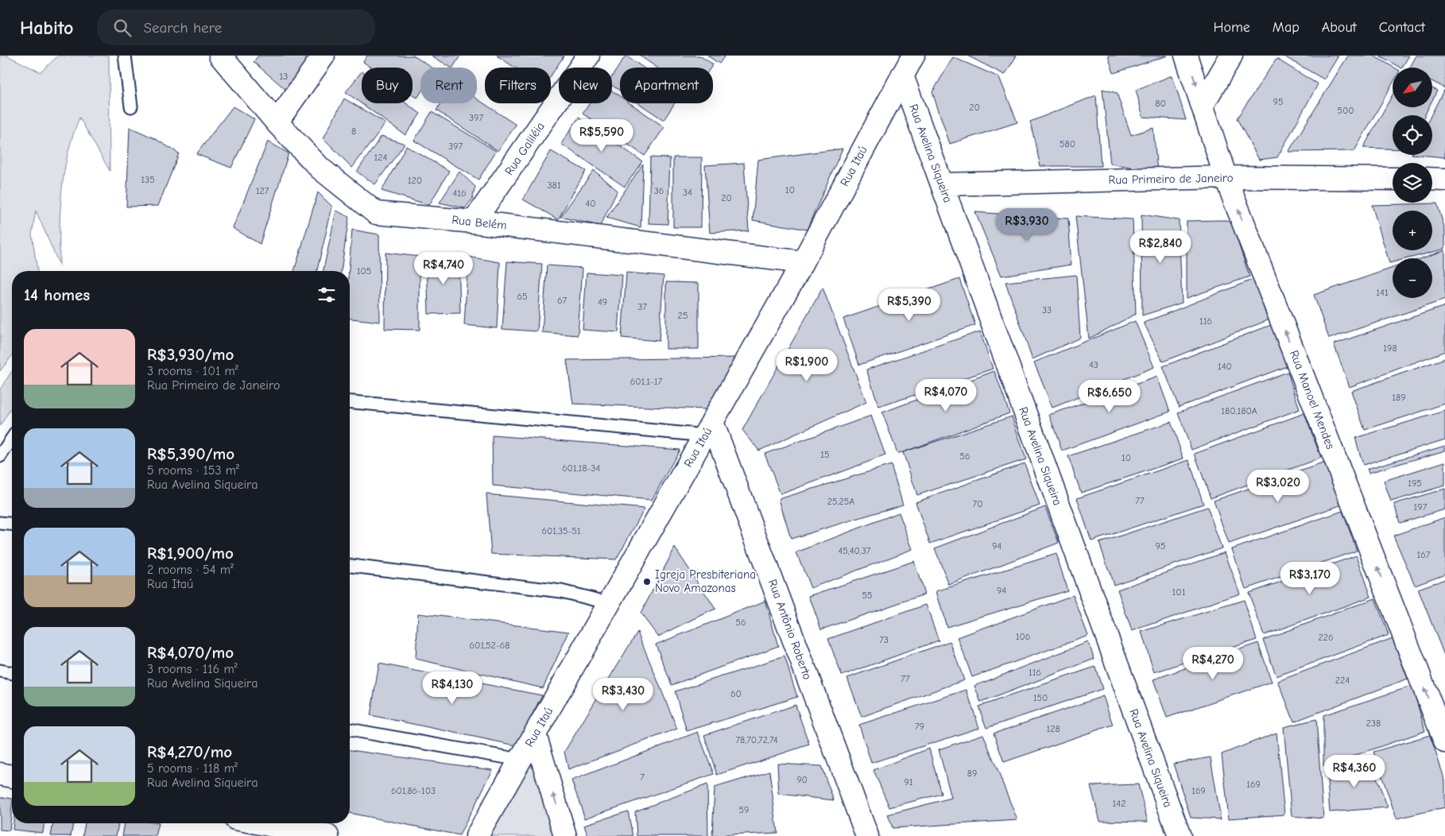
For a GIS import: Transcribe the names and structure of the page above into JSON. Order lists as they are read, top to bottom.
{
  "streets": {
    "street": [
      "Rua Galiléia",
      "Rua Avelina Siqueira",
      "Rua Itaú",
      "Rua Primeiro de Janeiro",
      "Rua Belém",
      "Rua Manoel Mendes",
      "Rua Antônio Roberto"
    ]
  },
  "crossings": [
    ["Rua Galiléia", "Rua Belém"],
    ["Rua Avelina Siqueira", "Rua Itaú"],
    ["Rua Avelina Siqueira", "Rua Primeiro de Janeiro"],
    ["Rua Itaú", "Rua Belém"],
    ["Rua Itaú", "Rua Antônio Roberto"],
    ["Rua Primeiro de Janeiro", "Rua Manoel Mendes"]
  ],
  "one_way": ["Rua Manoel Mendes"],
  "places": ["Igreja Presbiteriana Novo Amazonas"],
  "house_numbers": [
    "13",
    "95",
    "80",
    "20",
    "500",
    "397",
    "8",
    "580",
    "397",
    "124",
    "135",
    "120",
    "381",
    "10",
    "127",
    "36",
    "34",
    "416",
    "20",
    "40",
    "105",
    "141",
    "65",
    "67",
    "49",
    "37",
    "33",
    "25",
    "116",
    "198",
    "43",
    "140",
    "601,1-17",
    "189",
    "180,180A",
    "15",
    "56",
    "10",
    "601,18-34",
    "195",
    "77",
    "25,25A",
    "70",
    "197",
    "601,35-51",
    "94",
    "95",
    "45,40,37",
    "167",
    "94",
    "101",
    "55",
    "56",
    "106",
    "226",
    "73",
    "601,52-68",
    "116",
    "77",
    "224",
    "60",
    "150",
    "238",
    "79",
    "128",
    "78,70,72,74",
    "89",
    "7",
    "90",
    "91",
    "169",
    "601,86-103",
    "169",
    "142",
    "59"
  ],
  "north": "bottom left",
  "page": {
    "header": "Habito",
    "search": "Search here",
    "nav": [
      "Home",
      "Map",
      "About",
      "Contact"
    ],
    "map_buttons": ["+", "−"],
    "chip": [
      "Buy",
      "Rent",
      "Filters",
      "New",
      "Apartment"
    ],
    "price": [
      "R$5,590",
      "R$3,930",
      "R$2,840",
      "R$4,740",
      "R$5,390",
      "R$1,900",
      "R$4,070",
      "R$6,650",
      "R$3,020",
      "R$3,170",
      "R$4,270",
      "R$4,130",
      "R$3,430",
      "R$4,360"
    ],
    "heading": "14 homes",
    "list": [
      {
        "name": "R$3,930/mo",
        "note": "3 rooms · 101 m² · Rua Primeiro de Janeiro"
      },
      {
        "name": "R$5,390/mo",
        "note": "5 rooms · 153 m² · Rua Avelina Siqueira"
      },
      {
        "name": "R$1,900/mo",
        "note": "2 rooms · 54 m² · Rua Itaú"
      },
      {
        "name": "R$4,070/mo",
        "note": "3 rooms · 116 m² · Rua Avelina Siqueira"
      },
      {
        "name": "R$4,270/mo",
        "note": "5 rooms · 118 m² · Rua Avelina Siqueira"
      }
    ]
  }
}
